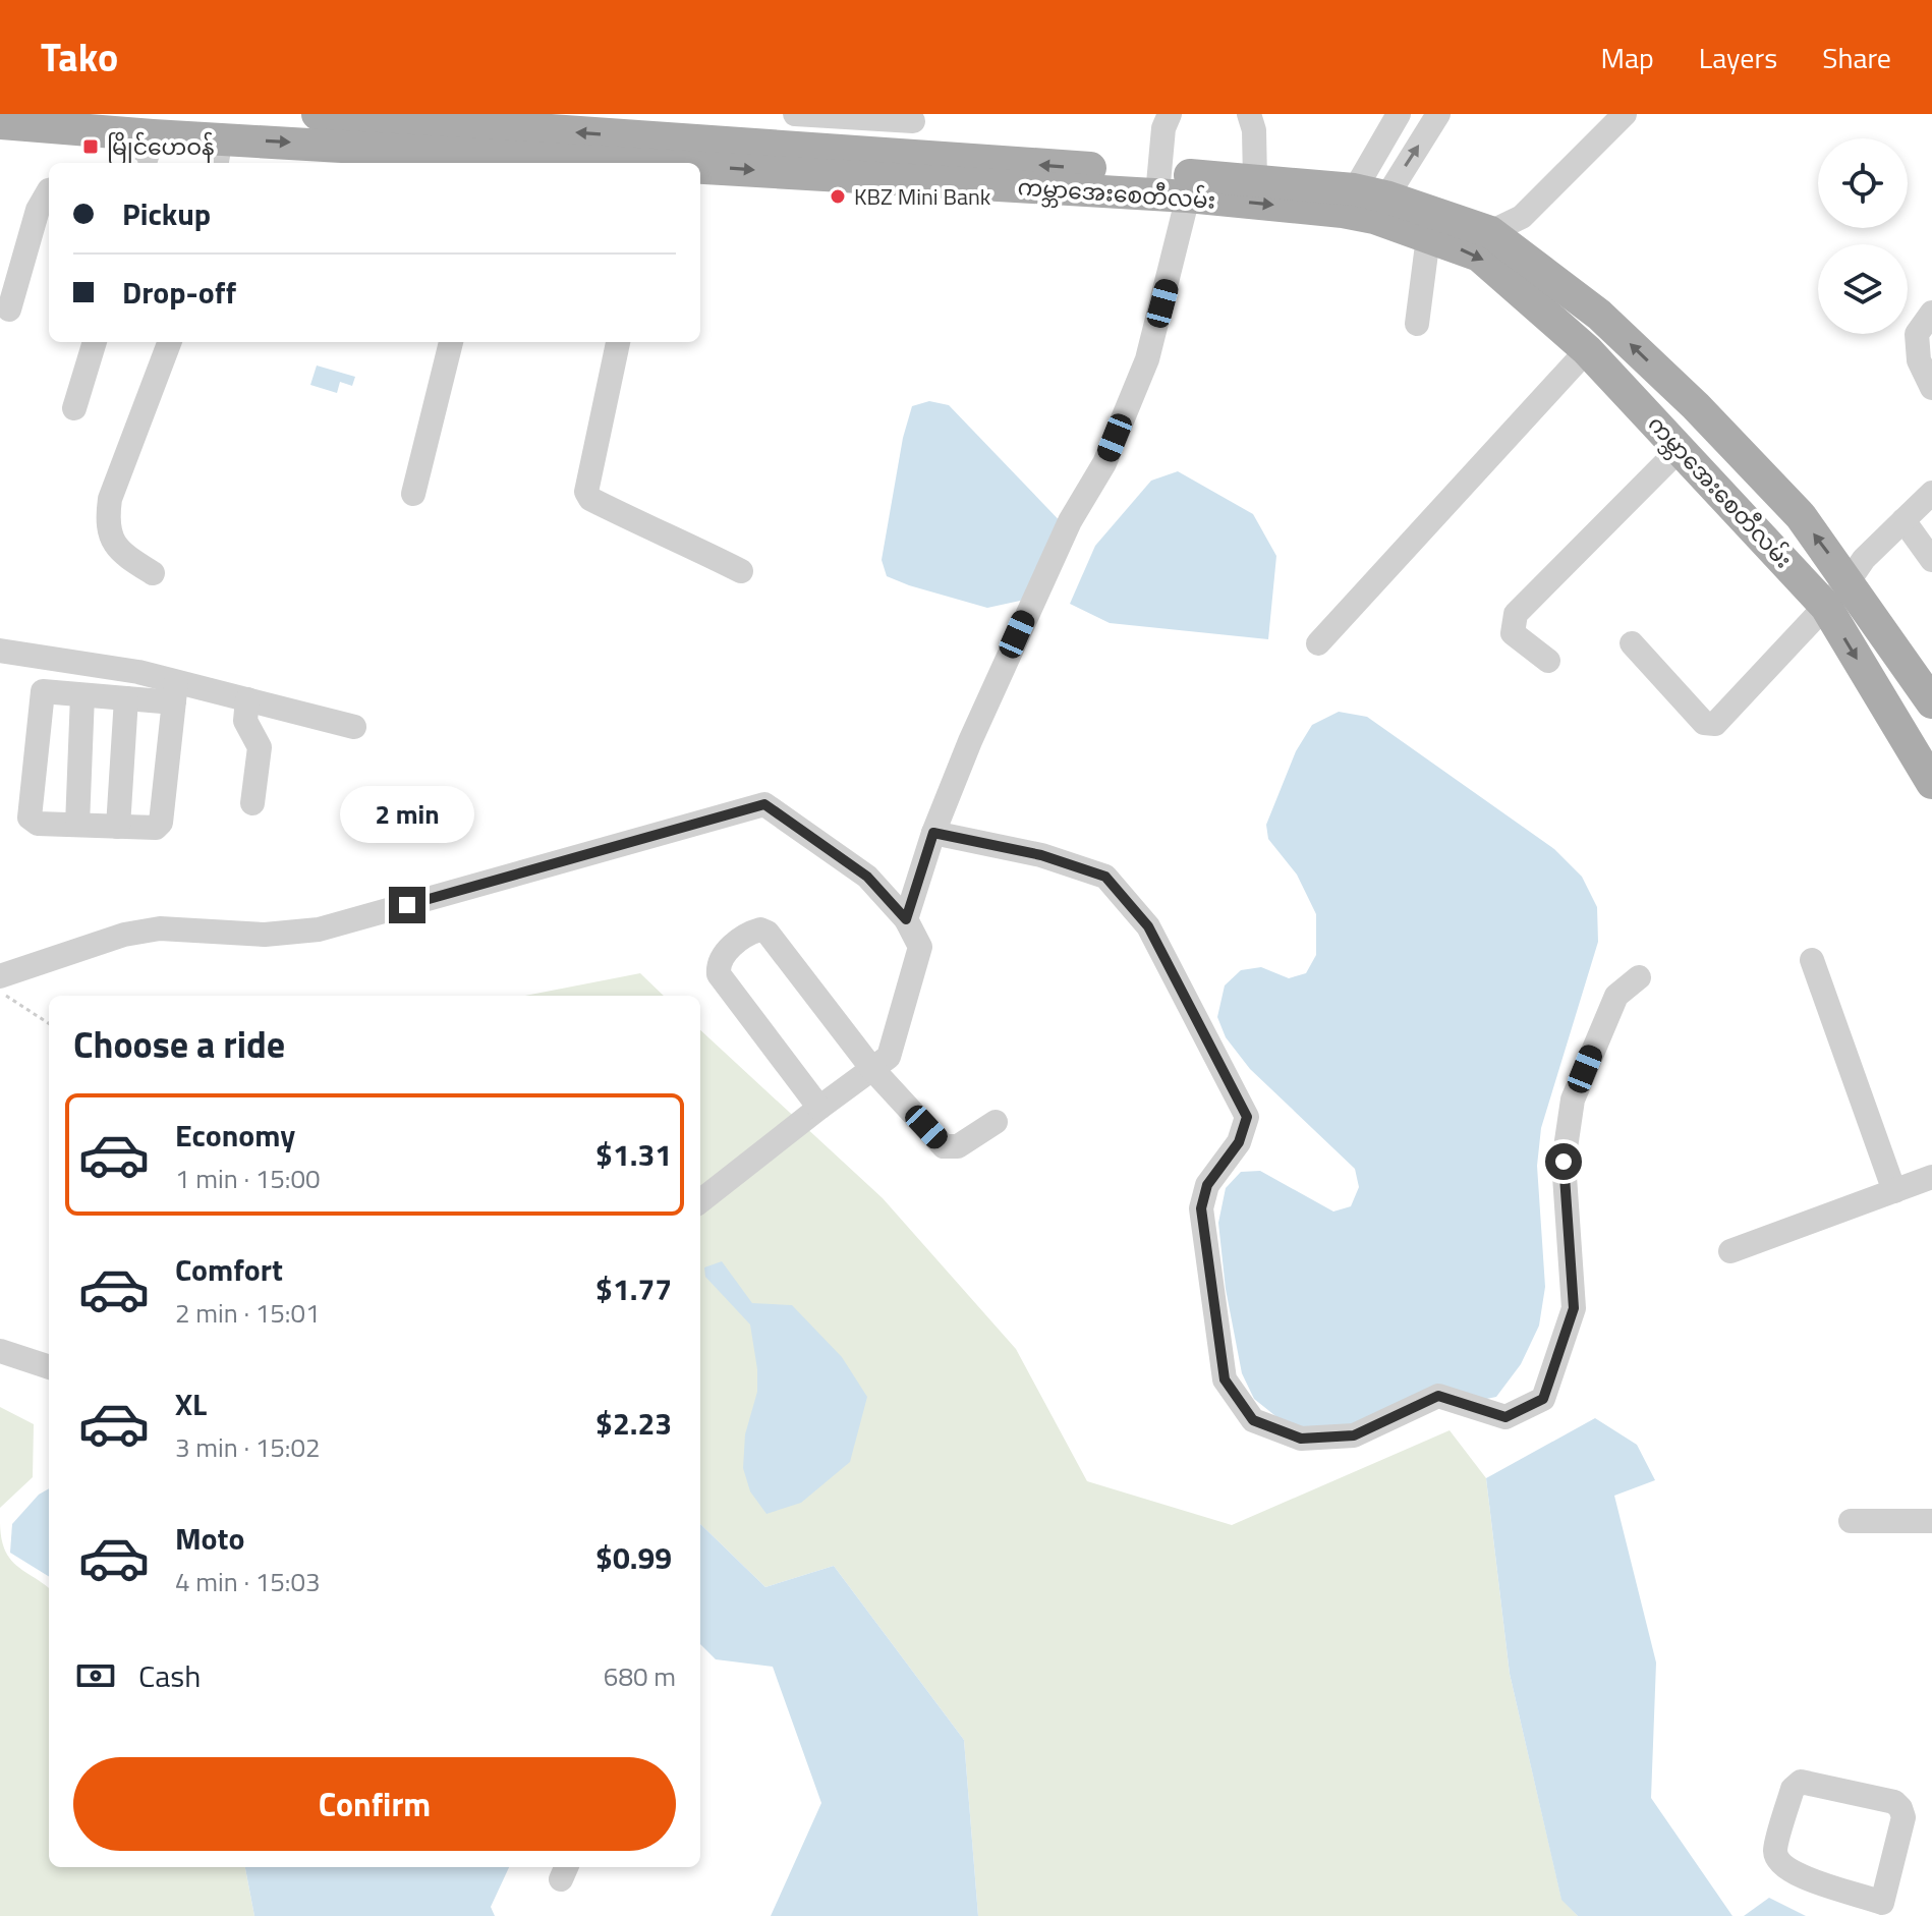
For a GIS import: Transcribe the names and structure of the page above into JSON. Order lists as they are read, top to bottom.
{
  "streets": {
    "main road": ["ကမ္ဘာအေးစေတီလမ်း"]
  },
  "places": {
    "transit": ["မြိုင်ဟေဝန်"],
    "other": ["KBZ Mini Bank"]
  },
  "page": {
    "header": "Tako",
    "nav": ["Map", "Layers", "Share"],
    "banner": ["Pickup", "Drop-off"],
    "bubble": "2 min",
    "heading": "Choose a ride",
    "list": [
      {
        "name": "Economy",
        "note": "1 min · 15:00",
        "value": "$1.31"
      },
      {
        "name": "Comfort",
        "note": "2 min · 15:01",
        "value": "$1.77"
      },
      {
        "name": "XL",
        "note": "3 min · 15:02",
        "value": "$2.23"
      },
      {
        "name": "Moto",
        "note": "4 min · 15:03",
        "value": "$0.99"
      }
    ],
    "pay": ["Cash", "680 m"],
    "buttons": "Confirm"
  }
}
